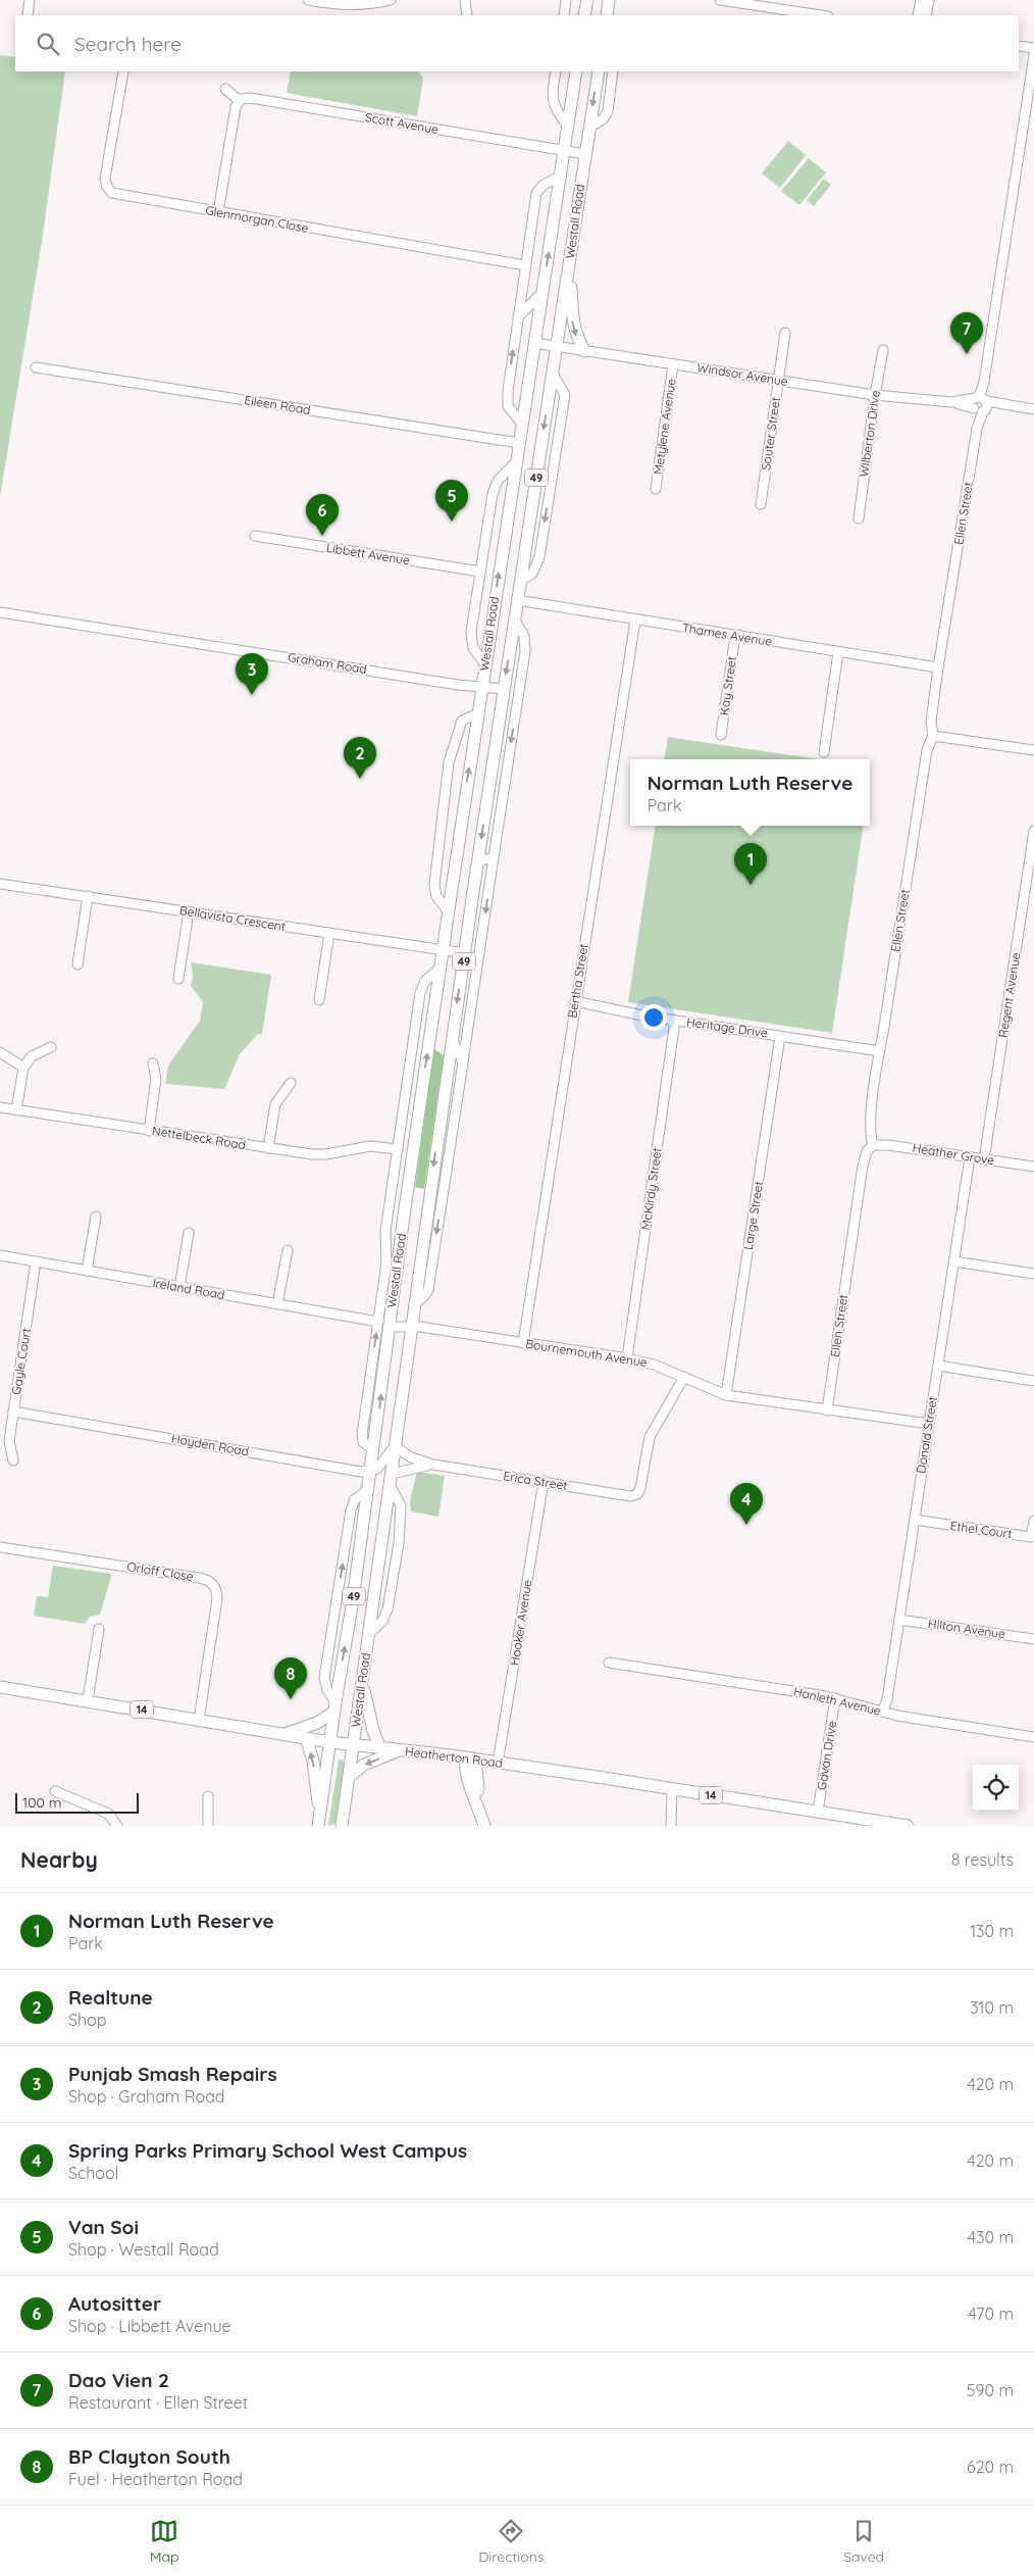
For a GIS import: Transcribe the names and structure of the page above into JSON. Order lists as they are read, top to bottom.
{
  "streets": {
    "main road": [
      "Westall Road",
      "49",
      "14",
      "Heatherton Road"
    ],
    "street": [
      "Scott Avenue",
      "Glenmorgan Close",
      "Windsor Avenue",
      "Eileen Road",
      "Metylene Avenue",
      "Souter Street",
      "Wilberton Drive",
      "Ellen Street",
      "Libbett Avenue",
      "Thames Avenue",
      "Graham Road",
      "Kay Street",
      "Bellavista Crescent",
      "Bertha Street",
      "Regent Avenue",
      "Heritage Drive",
      "Nettelbeck Road",
      "Heather Grove",
      "McKirdy Street",
      "Large Street",
      "Ireland Road",
      "Bournemouth Avenue",
      "Gayle Court",
      "Donald Street",
      "Hayden Road",
      "Erica Street",
      "Ethel Court",
      "Orloff Close",
      "Hooker Avenue",
      "Hilton Avenue",
      "Hanleth Avenue",
      "Gavan Drive"
    ]
  },
  "crossings": [
    ["Scott Avenue", "Westall Road"],
    ["Glenmorgan Close", "Westall Road"],
    ["Westall Road", "Windsor Avenue"],
    ["Westall Road", "Eileen Road"],
    ["Westall Road", "49"],
    ["Westall Road", "Libbett Avenue"],
    ["Westall Road", "Thames Avenue"],
    ["Westall Road", "Graham Road"],
    ["Westall Road", "Bellavista Crescent"],
    ["Westall Road", "Nettelbeck Road"],
    ["Westall Road", "Ireland Road"],
    ["Westall Road", "Bournemouth Avenue"],
    ["Westall Road", "Hayden Road"],
    ["Westall Road", "Erica Street"],
    ["Westall Road", "Heatherton Road"],
    ["Windsor Avenue", "Metylene Avenue"],
    ["Windsor Avenue", "Souter Street"],
    ["Windsor Avenue", "Wilberton Drive"],
    ["Windsor Avenue", "Ellen Street"],
    ["49", "Heatherton Road"],
    ["Ellen Street", "Thames Avenue"],
    ["Ellen Street", "Heritage Drive"],
    ["Ellen Street", "Heather Grove"],
    ["Ellen Street", "Bournemouth Avenue"],
    ["Thames Avenue", "Kay Street"],
    ["Thames Avenue", "Bertha Street"],
    ["Bertha Street", "Heritage Drive"],
    ["Bertha Street", "Bournemouth Avenue"],
    ["Regent Avenue", "Heather Grove"],
    ["Heritage Drive", "McKirdy Street"],
    ["Heritage Drive", "Large Street"],
    ["Heather Grove", "Donald Street"],
    ["McKirdy Street", "Bournemouth Avenue"],
    ["Large Street", "Bournemouth Avenue"],
    ["Ireland Road", "Gayle Court"],
    ["Bournemouth Avenue", "Donald Street"],
    ["Bournemouth Avenue", "Erica Street"],
    ["Gayle Court", "Hayden Road"],
    ["Donald Street", "Ethel Court"],
    ["Donald Street", "Hilton Avenue"],
    ["Donald Street", "Hanleth Avenue"],
    ["Erica Street", "Hooker Avenue"],
    ["Orloff Close", "Heatherton Road"],
    ["Hooker Avenue", "Heatherton Road"],
    ["Hanleth Avenue", "Gavan Drive"],
    ["Gavan Drive", "Heatherton Road"]
  ],
  "scale_bar": "100 m",
  "page": {
    "search": "Search here",
    "pins": [
      "7",
      "5",
      "6",
      "3",
      "2",
      "1",
      "4",
      "8"
    ],
    "popup": ["Norman Luth Reserve", "Park"],
    "scale": "100 m",
    "heading": ["Nearby", "8 results"],
    "list": [
      {
        "mark": "1",
        "name": "Norman Luth Reserve",
        "note": "Park",
        "value": "130 m"
      },
      {
        "mark": "2",
        "name": "Realtune",
        "note": "Shop",
        "value": "310 m"
      },
      {
        "mark": "3",
        "name": "Punjab Smash Repairs",
        "note": "Shop · Graham Road",
        "value": "420 m"
      },
      {
        "mark": "4",
        "name": "Spring Parks Primary School West Campus",
        "note": "School",
        "value": "420 m"
      },
      {
        "mark": "5",
        "name": "Van Soi",
        "note": "Shop · Westall Road",
        "value": "430 m"
      },
      {
        "mark": "6",
        "name": "Autositter",
        "note": "Shop · Libbett Avenue",
        "value": "470 m"
      },
      {
        "mark": "7",
        "name": "Dao Vien 2",
        "note": "Restaurant · Ellen Street",
        "value": "590 m"
      },
      {
        "mark": "8",
        "name": "BP Clayton South",
        "note": "Fuel · Heatherton Road",
        "value": "620 m"
      }
    ],
    "nav": ["Map", "Directions", "Saved"]
  }
}
